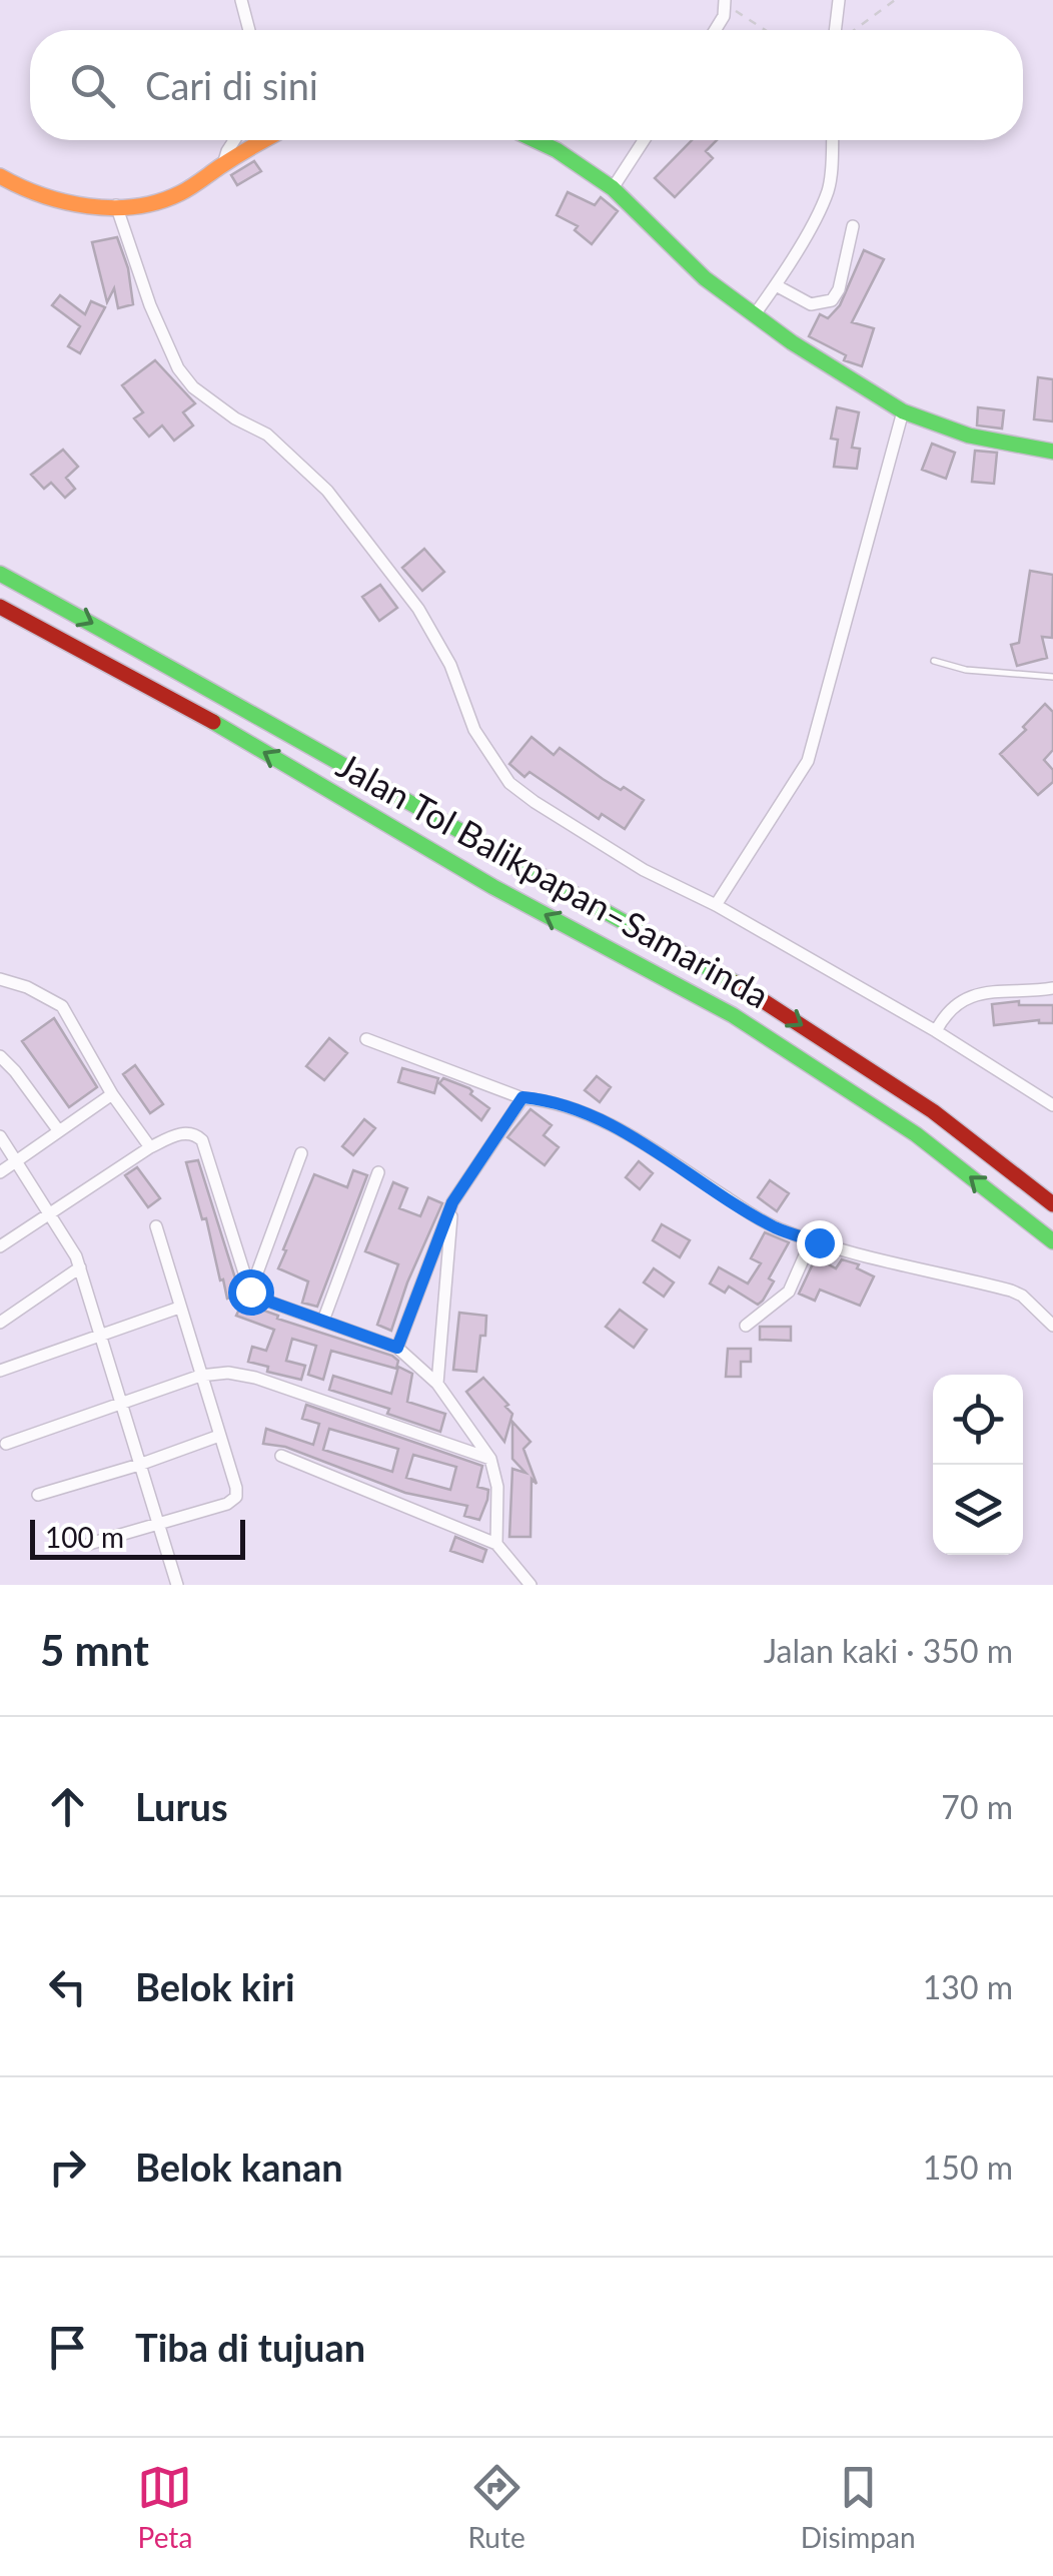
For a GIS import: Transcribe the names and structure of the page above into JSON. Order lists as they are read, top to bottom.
{
  "streets": {
    "main road": ["Jalan Tol Balikpapan–Samarinda"]
  },
  "scale_bar": "100 m",
  "page": {
    "search": "Cari di sini",
    "scale": "100 m",
    "heading": ["5 mnt", "Jalan kaki · 350 m"],
    "list": [
      ["Lurus", "70 m"],
      ["Belok kiri", "130 m"],
      ["Belok kanan", "150 m"],
      "Tiba di tujuan"
    ],
    "nav": ["Peta", "Rute", "Disimpan"]
  }
}
